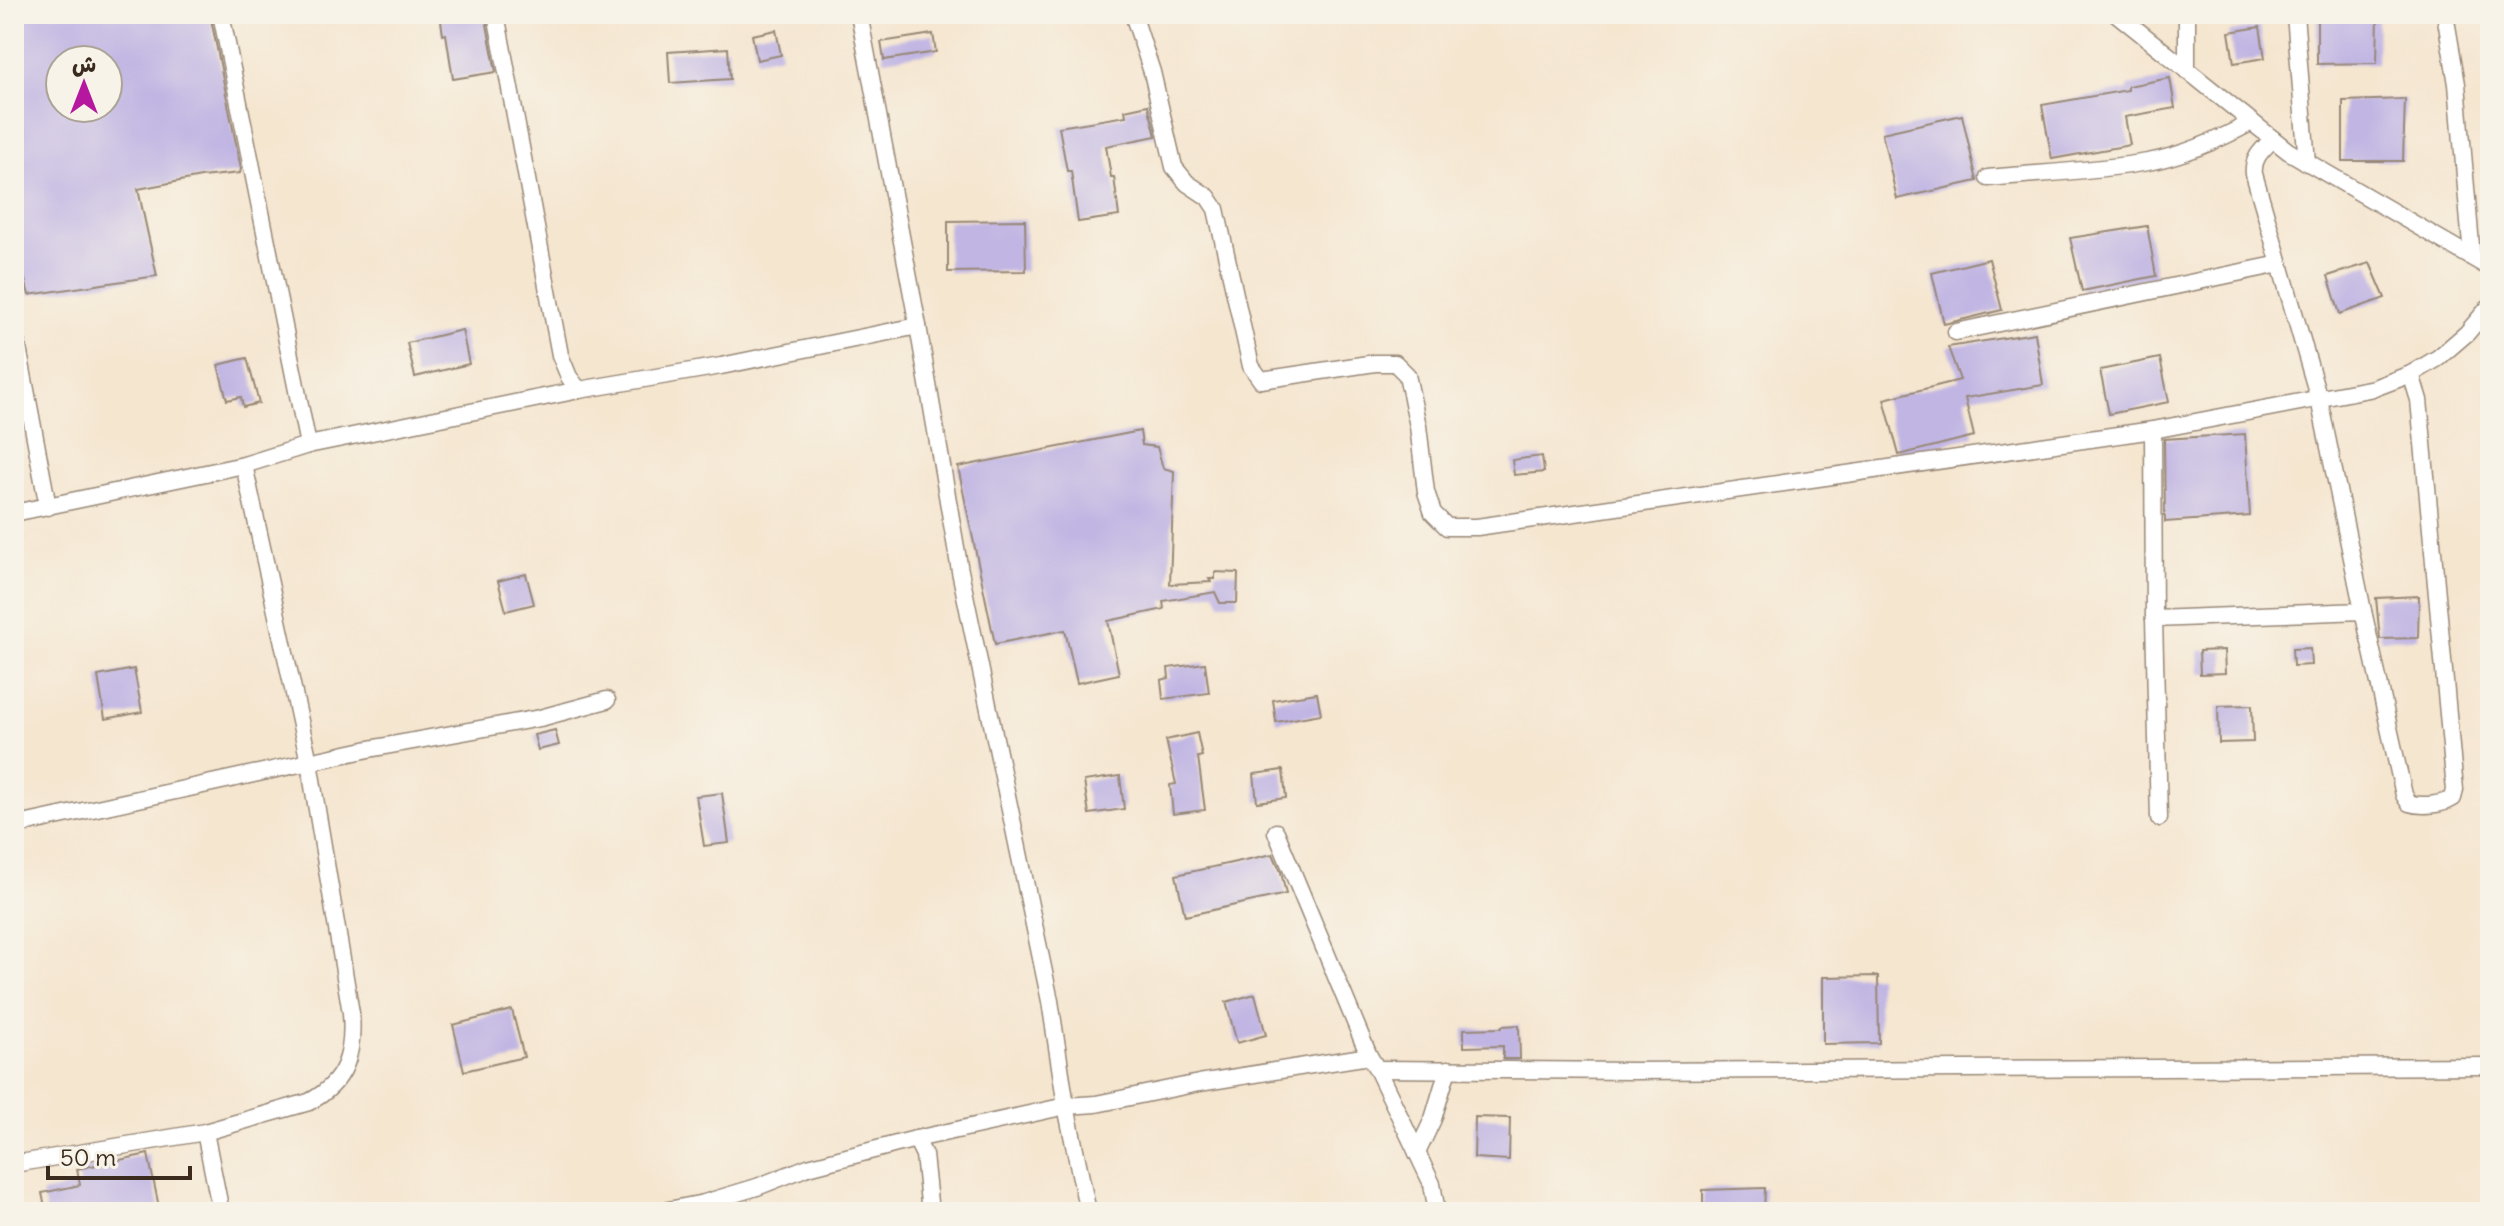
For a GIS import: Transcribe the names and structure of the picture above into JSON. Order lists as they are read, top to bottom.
{
  "scale_bar": "50 m",
  "north": "top"
}
